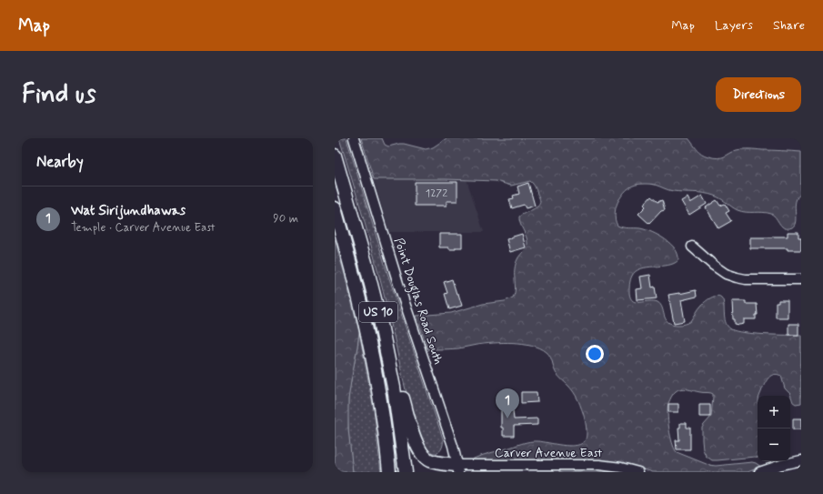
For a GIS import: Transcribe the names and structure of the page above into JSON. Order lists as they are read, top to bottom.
{
  "streets": {
    "highway": ["US 10"],
    "street": ["Point Douglas Road South", "Carver Avenue East"]
  },
  "crossings": [
    ["Point Douglas Road South", "Carver Avenue East"]
  ],
  "house_numbers": ["1272"],
  "page": {
    "header": "Map",
    "nav": ["Map", "Layers", "Share"],
    "buttons": "Directions",
    "title": "Find us",
    "heading": "Nearby",
    "list": [
      {
        "mark": "1",
        "name": "Wat Sirijundhawas",
        "note": "Temple · Carver Avenue East",
        "value": "90 m"
      }
    ],
    "pins": "1",
    "map_buttons": ["+", "−"]
  }
}
